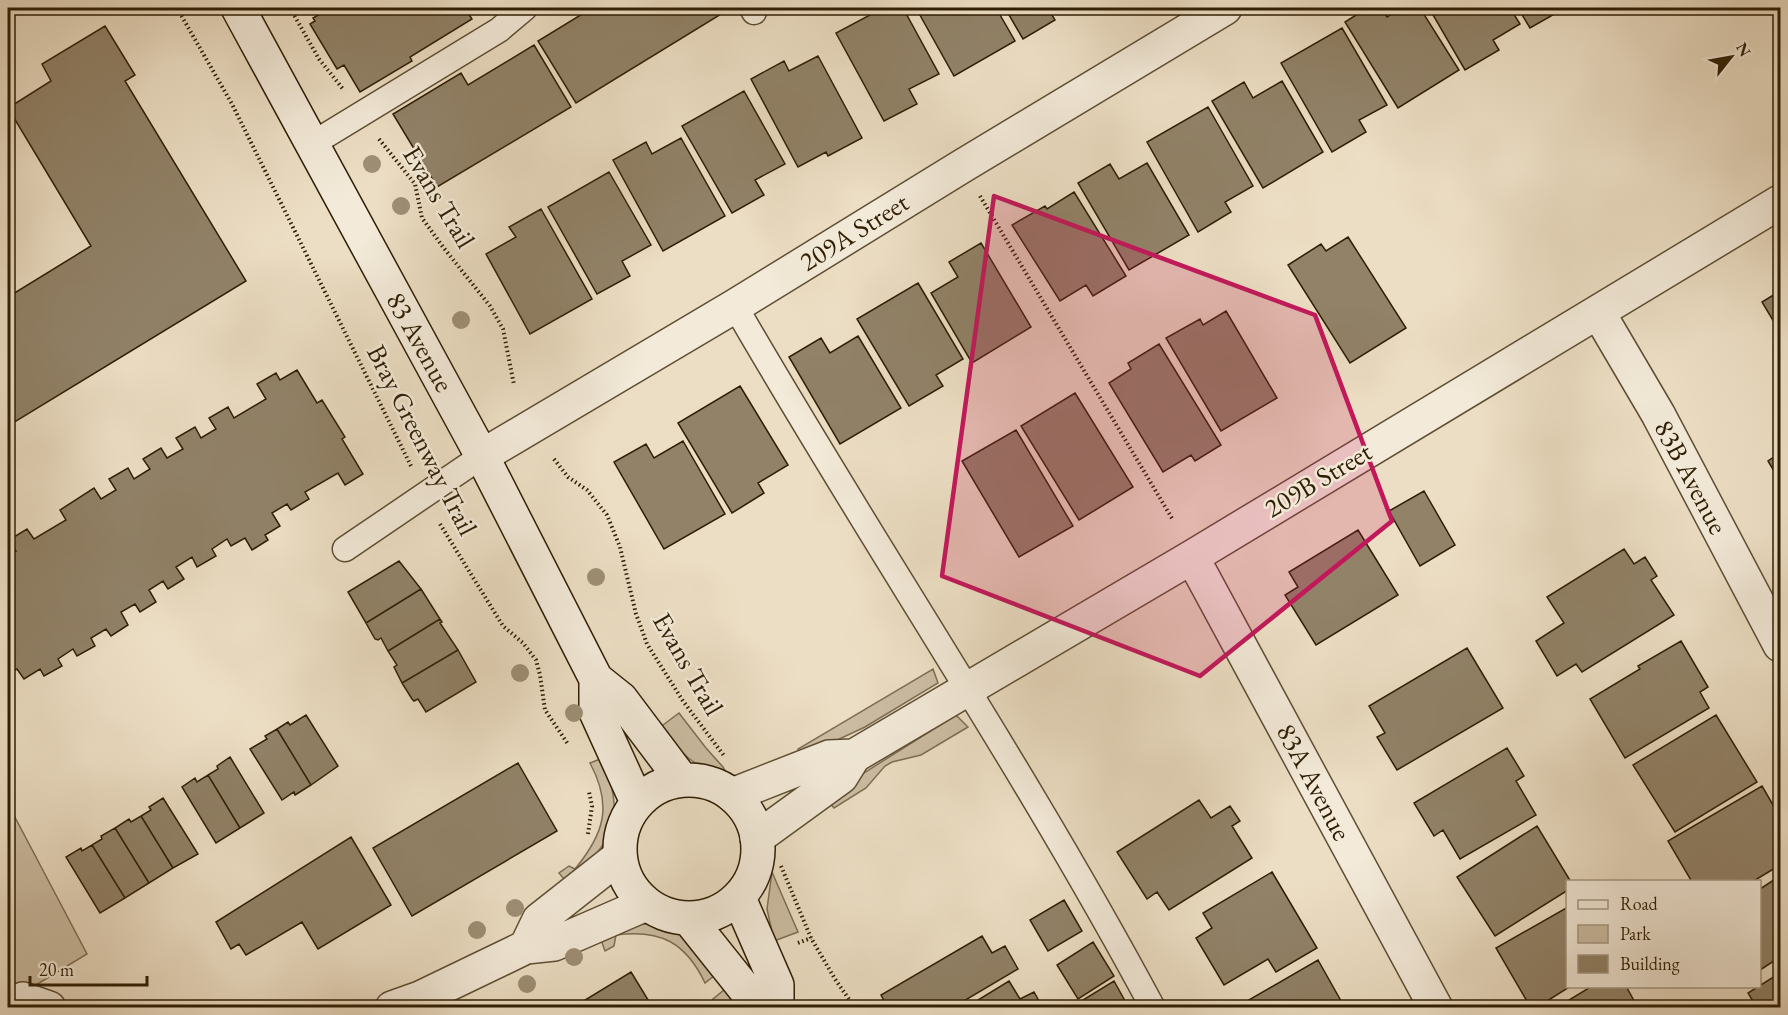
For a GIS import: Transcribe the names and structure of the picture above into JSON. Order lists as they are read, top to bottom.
{
  "streets": {
    "street": [
      "209A Street",
      "83 Avenue",
      "83B Avenue",
      "209B Street",
      "83A Avenue"
    ],
    "path": ["Evans Trail", "Bray Greenway Trail"]
  },
  "crossings": [
    ["209A Street", "83 Avenue"],
    ["83 Avenue", "209B Street"],
    ["83B Avenue", "209B Street"],
    ["209B Street", "83A Avenue"]
  ],
  "legend": ["Road", "Park", "Building"],
  "scale_bar": "20 m",
  "north": "top right"
}
